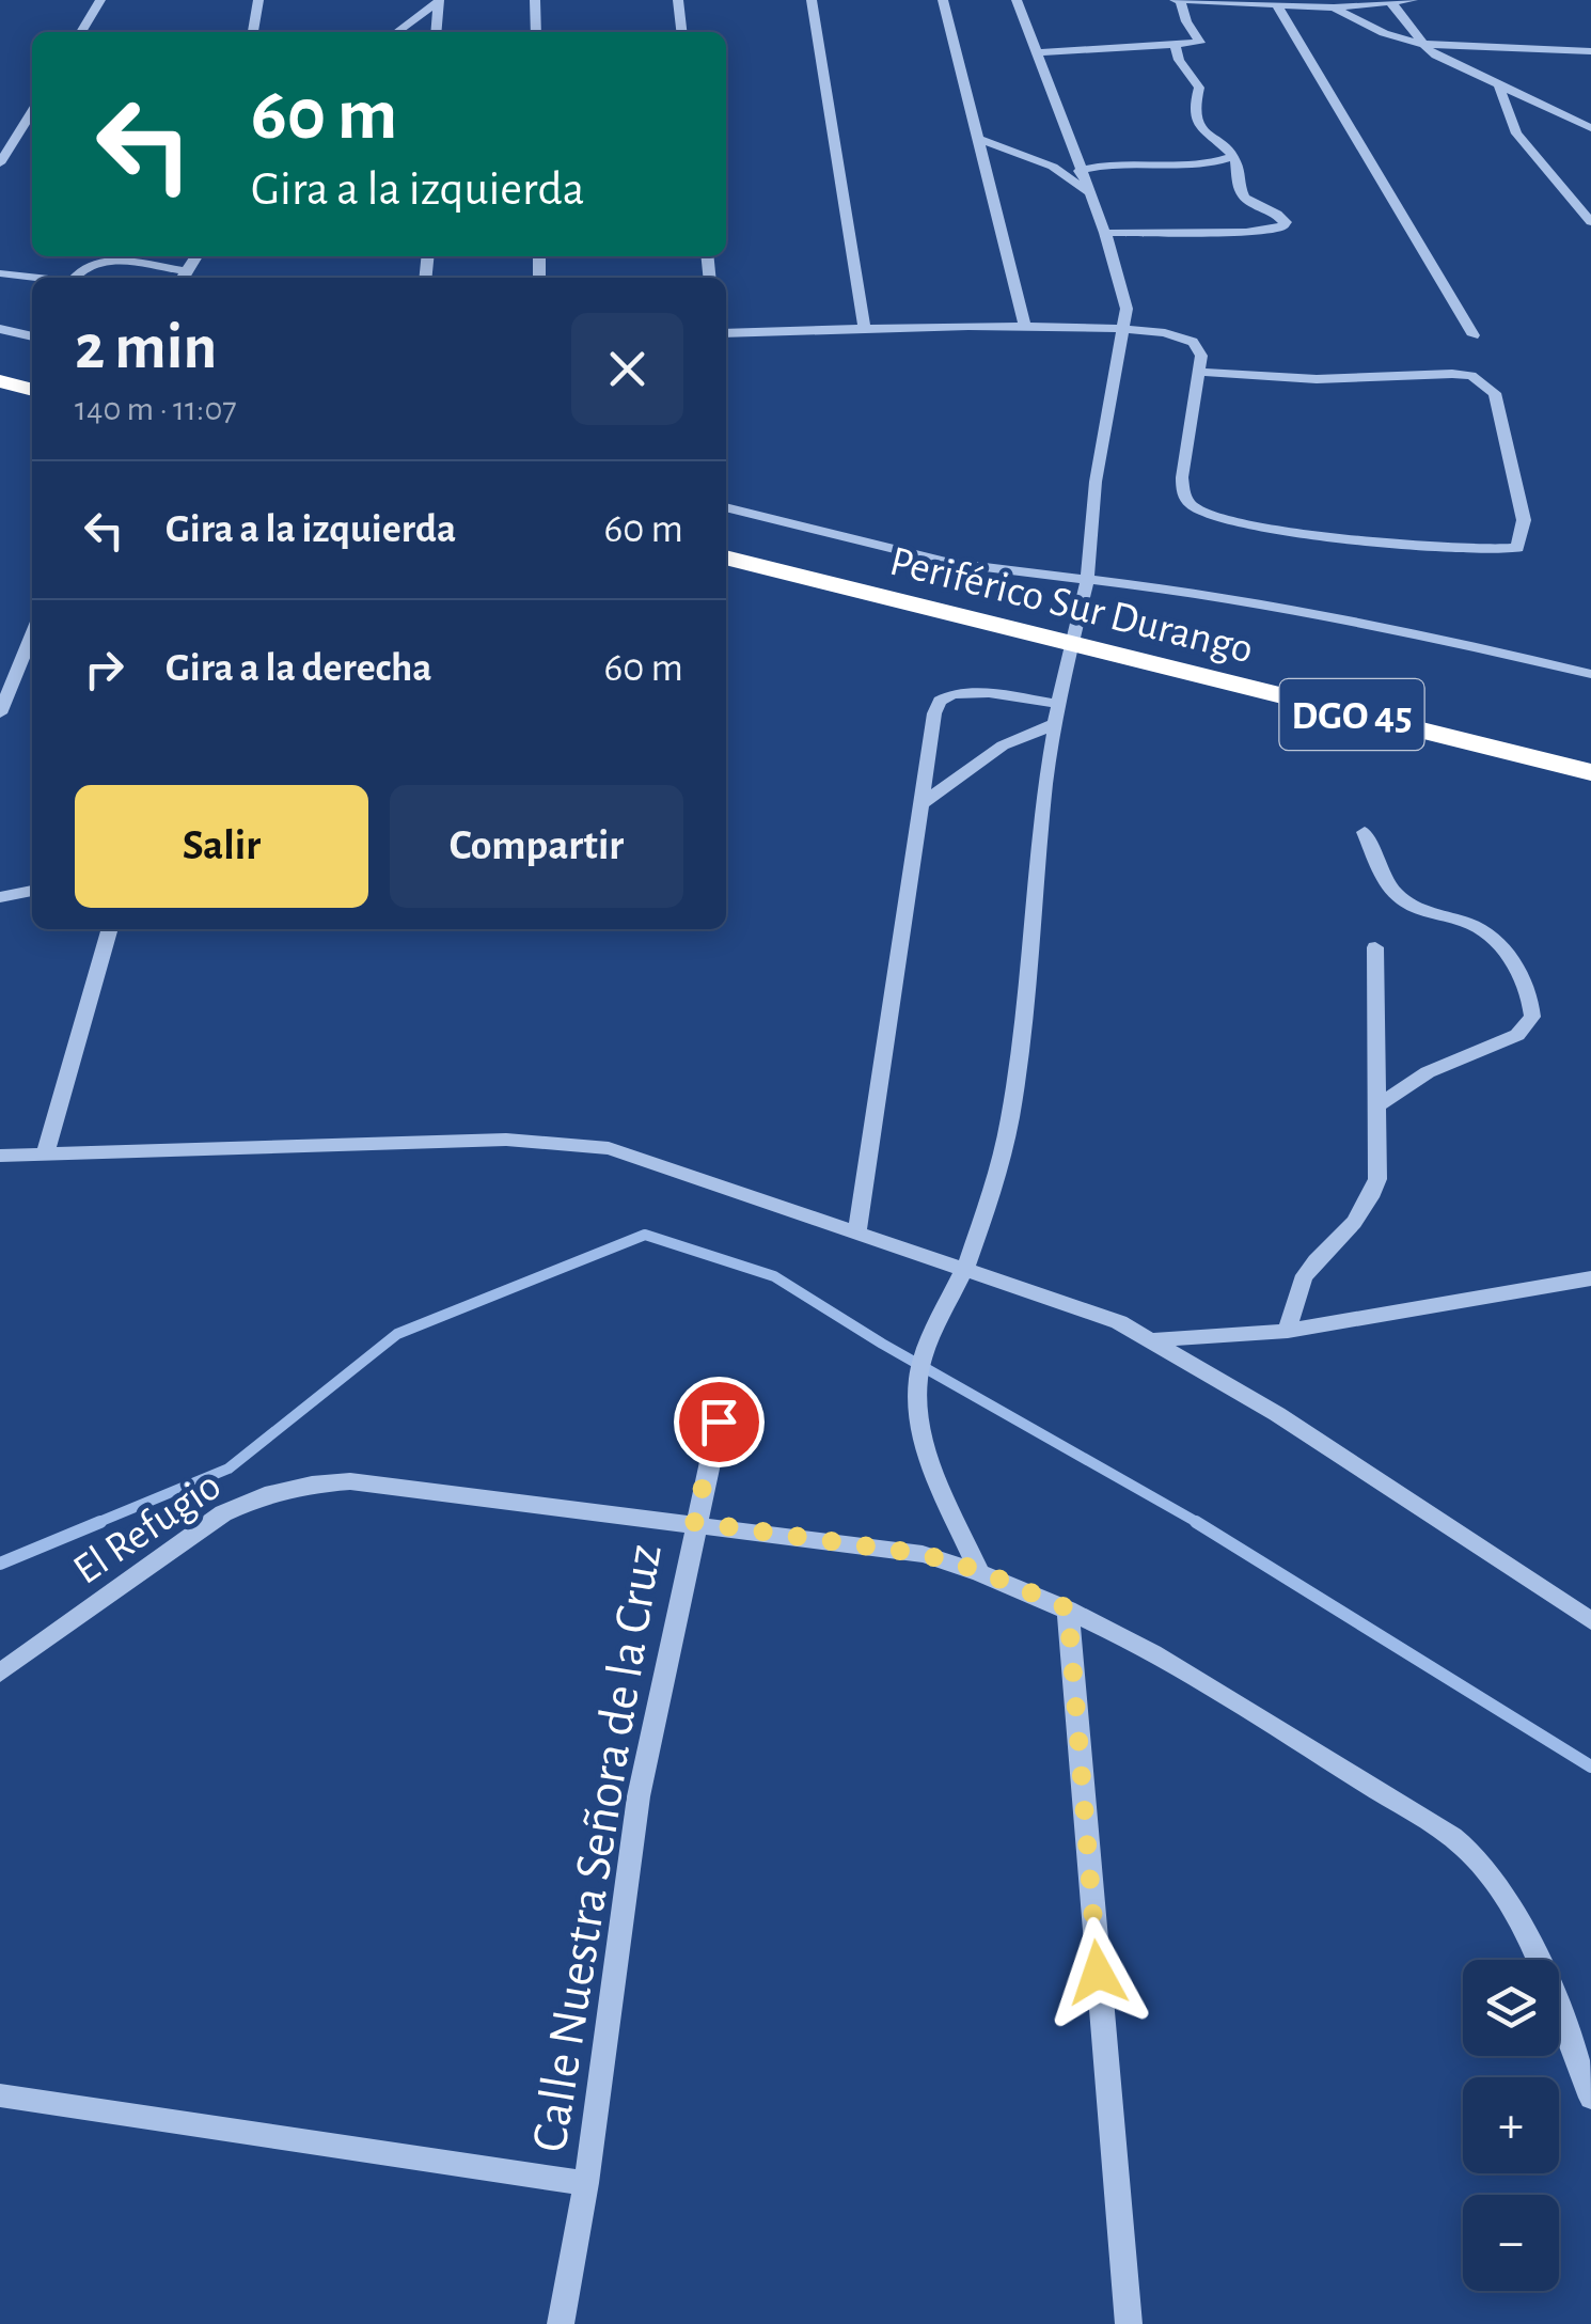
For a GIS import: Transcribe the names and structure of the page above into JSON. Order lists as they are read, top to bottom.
{
  "streets": {
    "highway": ["Periférico Sur Durango", "DGO 45"],
    "street": ["El Refugio", "Calle Nuestra Señora de la Cruz"]
  },
  "crossings": [
    ["El Refugio", "Calle Nuestra Señora de la Cruz"]
  ],
  "page": {
    "turn": ["60 m", "Gira a la izquierda"],
    "heading": ["2 min", "140 m · 11:07"],
    "list": [
      {
        "name": "Gira a la izquierda",
        "value": "60 m"
      },
      {
        "name": "Gira a la derecha",
        "value": "60 m"
      }
    ],
    "buttons": ["Salir", "Compartir"],
    "map_buttons": ["+", "−"]
  }
}
